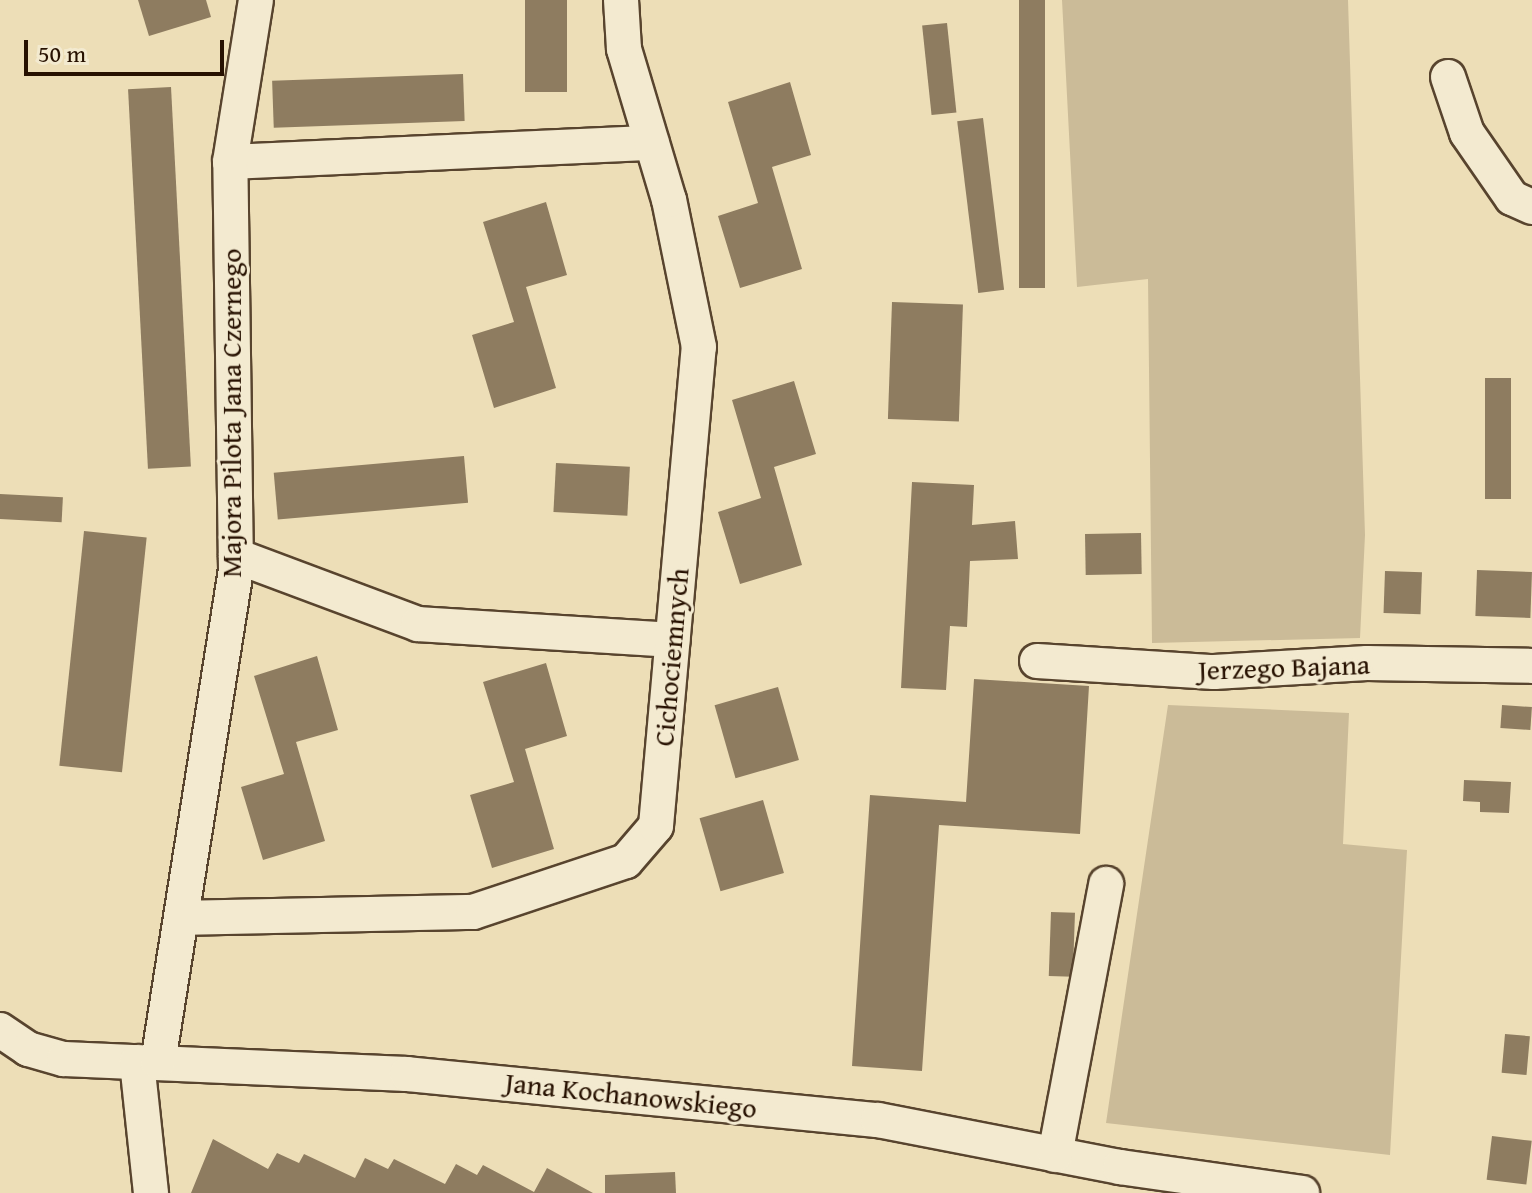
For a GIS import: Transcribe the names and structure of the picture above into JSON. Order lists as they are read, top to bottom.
{
  "streets": {
    "street": [
      "Majora Pilota Jana Czernego",
      "Cichociemnych",
      "Jerzego Bajana",
      "Jana Kochanowskiego"
    ]
  },
  "crossings": [
    ["Majora Pilota Jana Czernego", "Cichociemnych"],
    ["Majora Pilota Jana Czernego", "Jana Kochanowskiego"]
  ],
  "scale_bar": "50 m"
}
